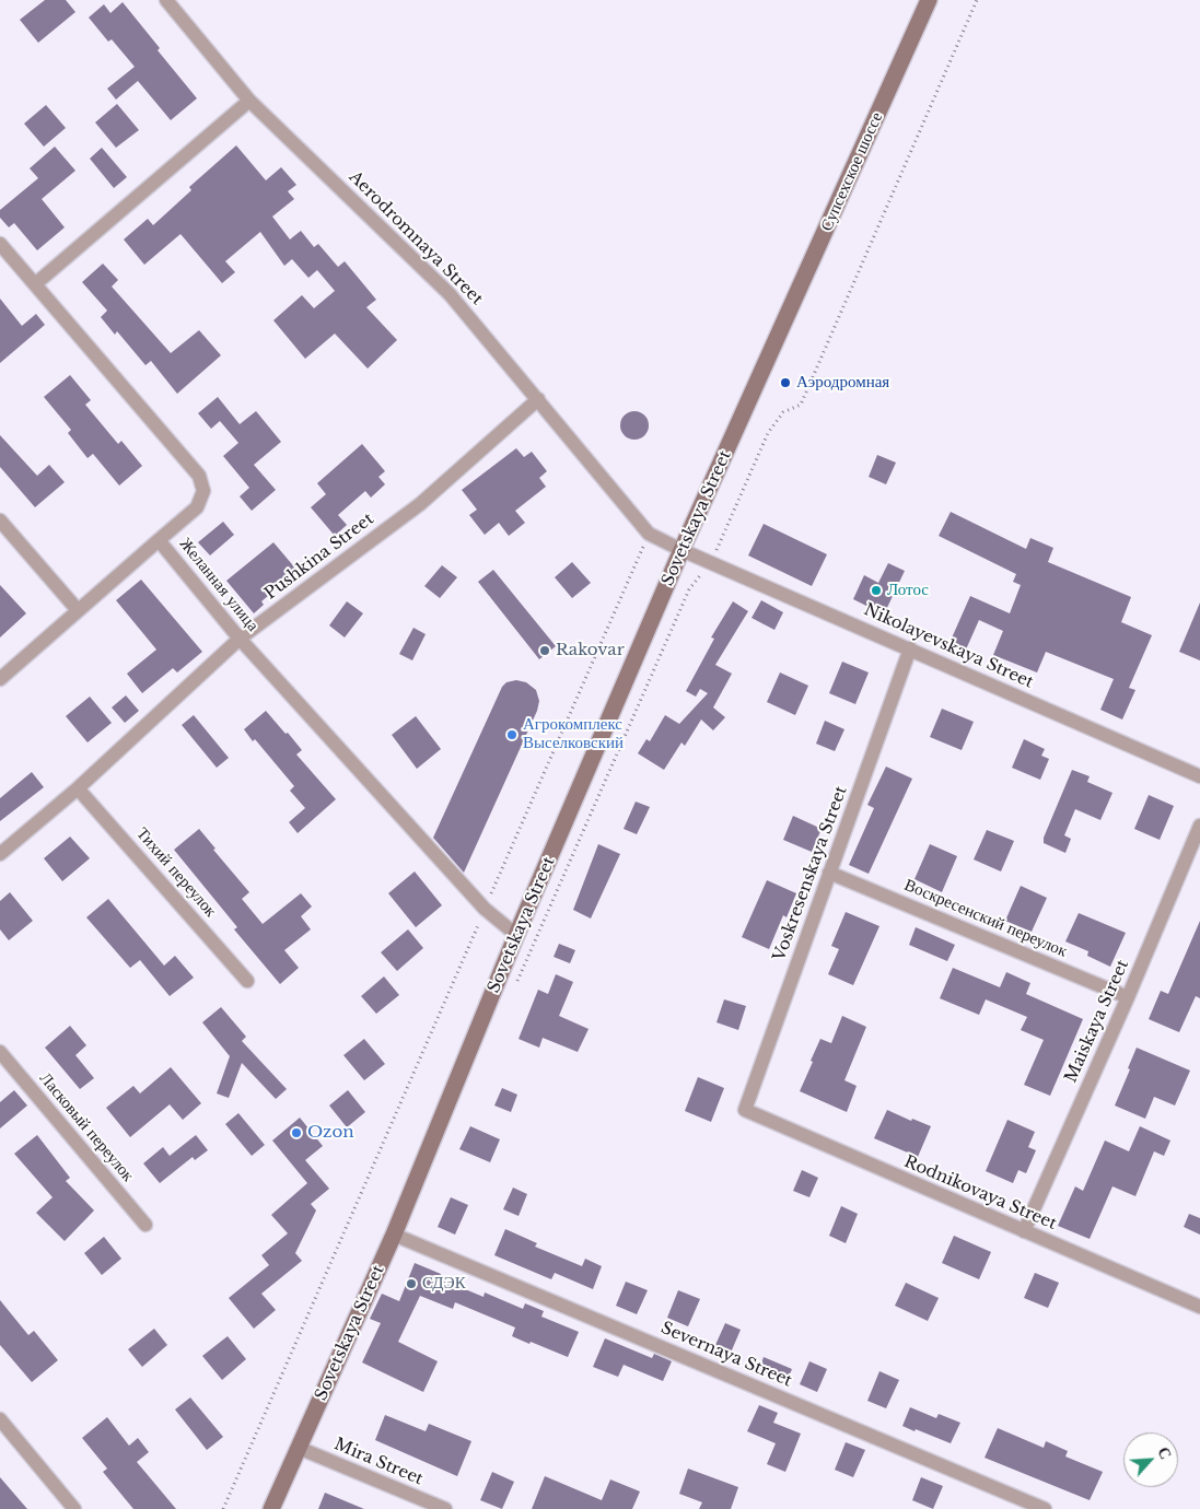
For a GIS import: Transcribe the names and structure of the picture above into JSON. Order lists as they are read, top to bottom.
{
  "streets": {
    "main road": ["Супсехское шоссе", "Sovetskaya Street"],
    "street": [
      "Aerodromnaya Street",
      "Pushkina Street",
      "Желанная улица",
      "Nikolayevskaya Street",
      "Тихий переулок",
      "Voskresenskaya Street",
      "Воскресенский переулок",
      "Maiskaya Street",
      "Ласковый переулок",
      "Rodnikovaya Street",
      "Severnaya Street",
      "Mira Street"
    ]
  },
  "crossings": [
    ["Супсехское шоссе", "Sovetskaya Street"],
    ["Aerodromnaya Street", "Sovetskaya Street"],
    ["Aerodromnaya Street", "Pushkina Street"],
    ["Aerodromnaya Street", "Nikolayevskaya Street"],
    ["Sovetskaya Street", "Желанная улица"],
    ["Sovetskaya Street", "Nikolayevskaya Street"],
    ["Sovetskaya Street", "Severnaya Street"],
    ["Sovetskaya Street", "Mira Street"],
    ["Pushkina Street", "Желанная улица"],
    ["Pushkina Street", "Тихий переулок"],
    ["Nikolayevskaya Street", "Voskresenskaya Street"],
    ["Voskresenskaya Street", "Воскресенский переулок"],
    ["Voskresenskaya Street", "Rodnikovaya Street"],
    ["Воскресенский переулок", "Maiskaya Street"],
    ["Maiskaya Street", "Rodnikovaya Street"]
  ],
  "places": [
    "Аэродромная",
    "Лотос",
    "Rakovar",
    "Агрокомплекс Выселковский",
    "Ozon",
    "СДЭК"
  ],
  "north": "top right"
}
